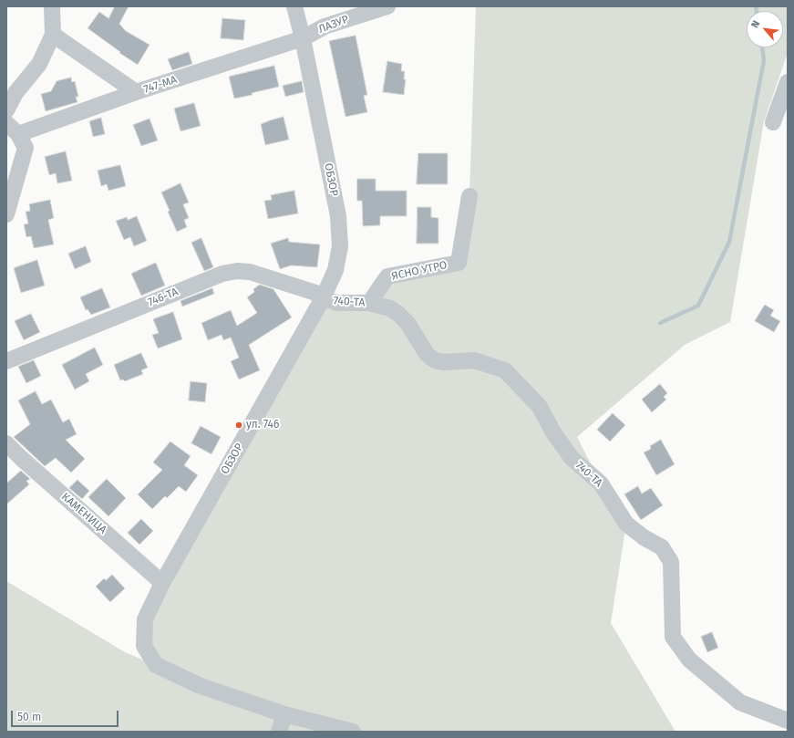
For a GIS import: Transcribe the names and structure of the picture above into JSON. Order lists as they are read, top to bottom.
{
  "streets": {
    "street": [
      "ЛАЗУР",
      "747-МА",
      "ОБЗОР",
      "ЯСНО УТРО",
      "746-ТА",
      "740-ТА",
      "КАМЕНИЦА"
    ]
  },
  "crossings": [
    ["ЛАЗУР", "747-МА"],
    ["ЛАЗУР", "ОБЗОР"],
    ["747-МА", "ОБЗОР"],
    ["ОБЗОР", "746-ТА"],
    ["ОБЗОР", "740-ТА"],
    ["ОБЗОР", "КАМЕНИЦА"],
    ["ЯСНО УТРО", "740-ТА"],
    ["746-ТА", "740-ТА"]
  ],
  "places": ["ул. 746"],
  "scale_bar": "50 m",
  "north": "top left"
}
